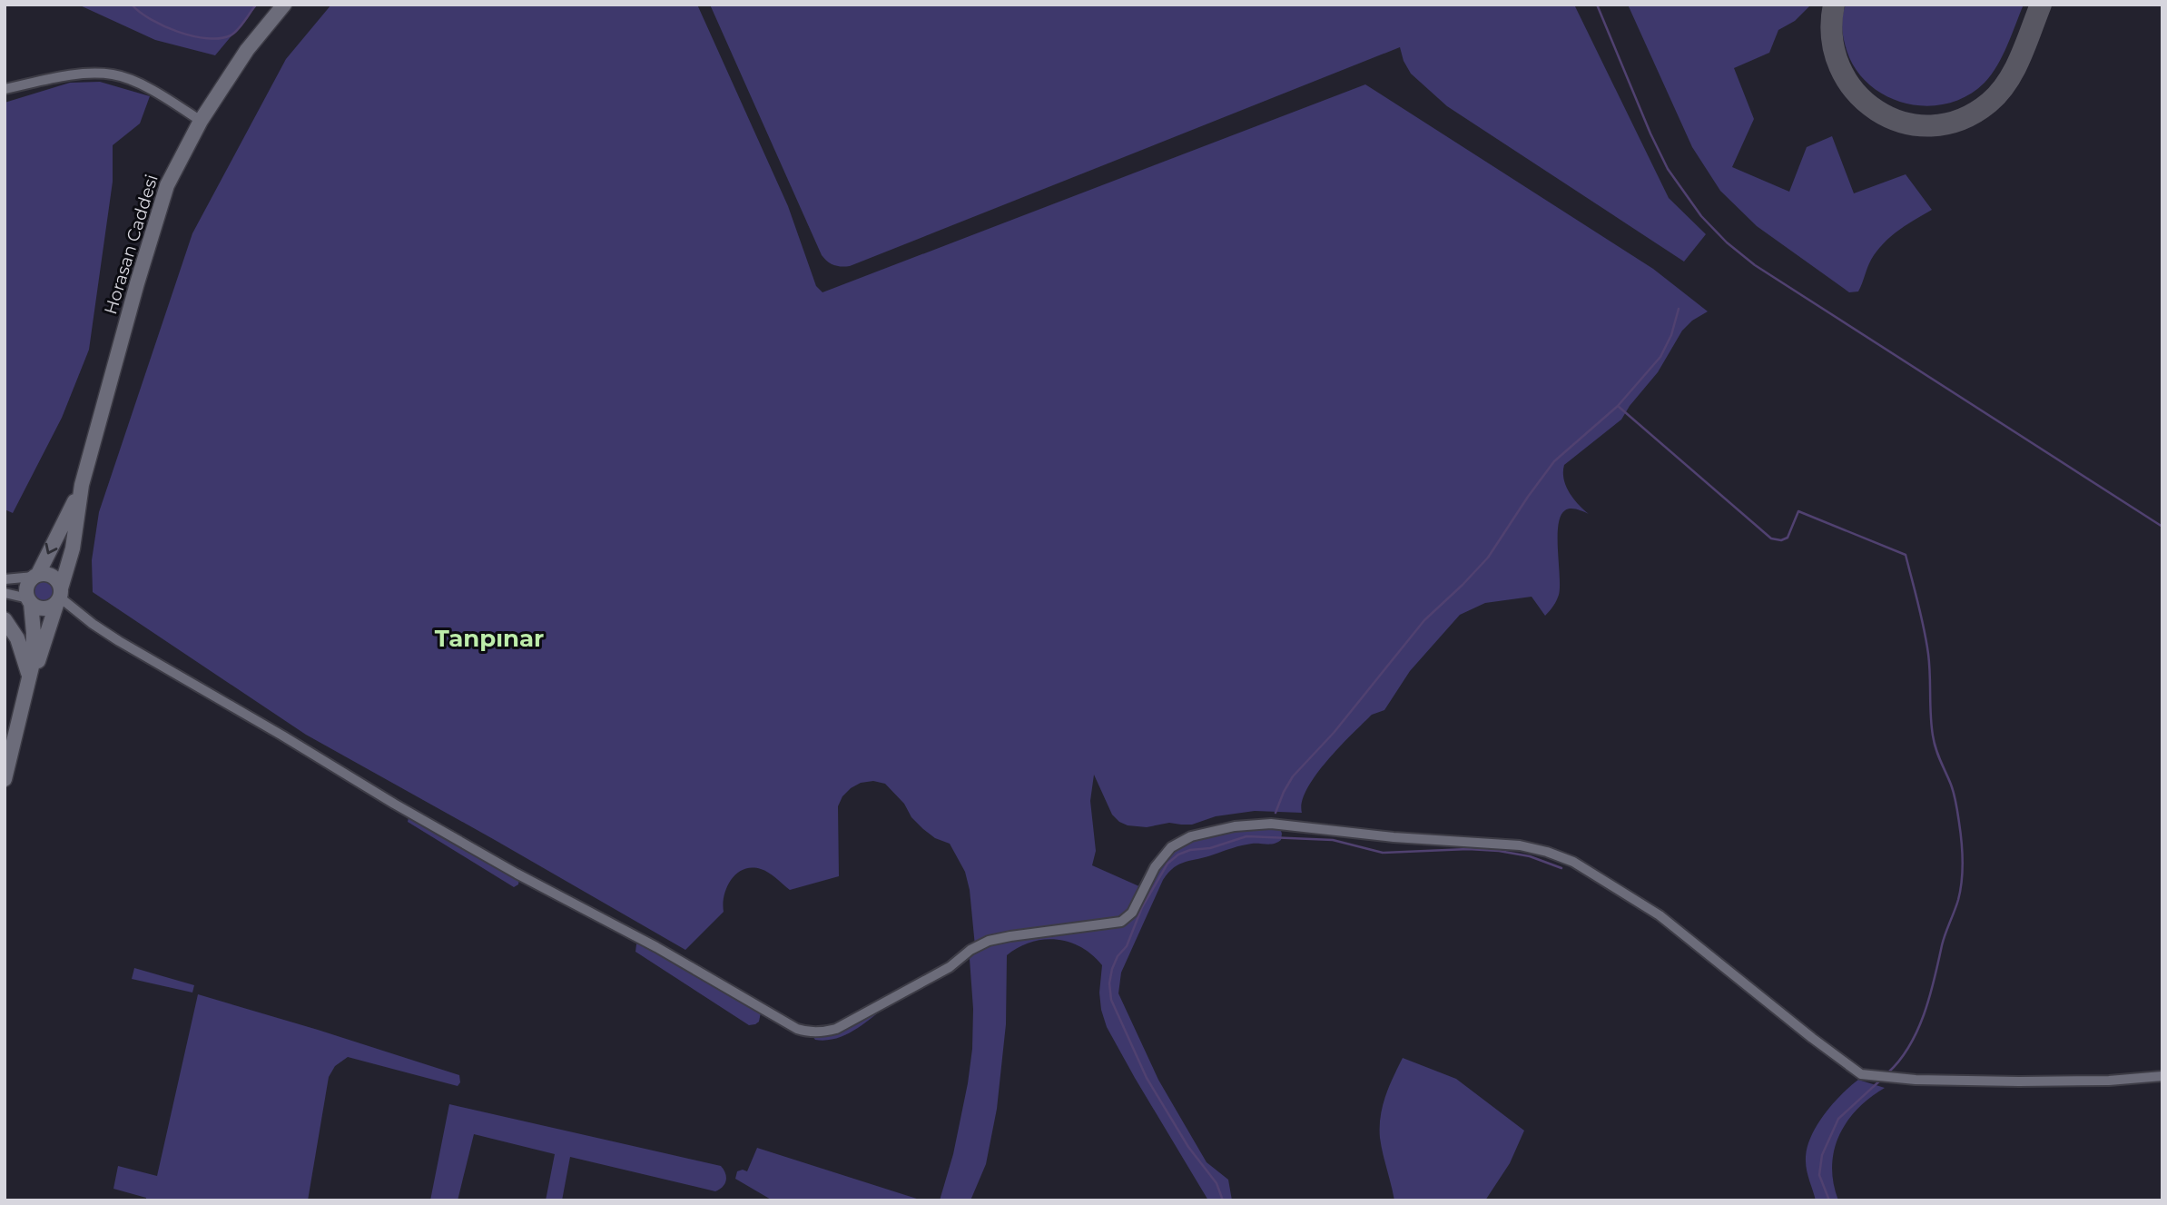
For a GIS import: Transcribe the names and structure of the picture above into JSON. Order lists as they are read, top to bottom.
{
  "streets": {
    "street": ["Horasan Caddesi"]
  },
  "districts": ["Tanpınar"]
}
